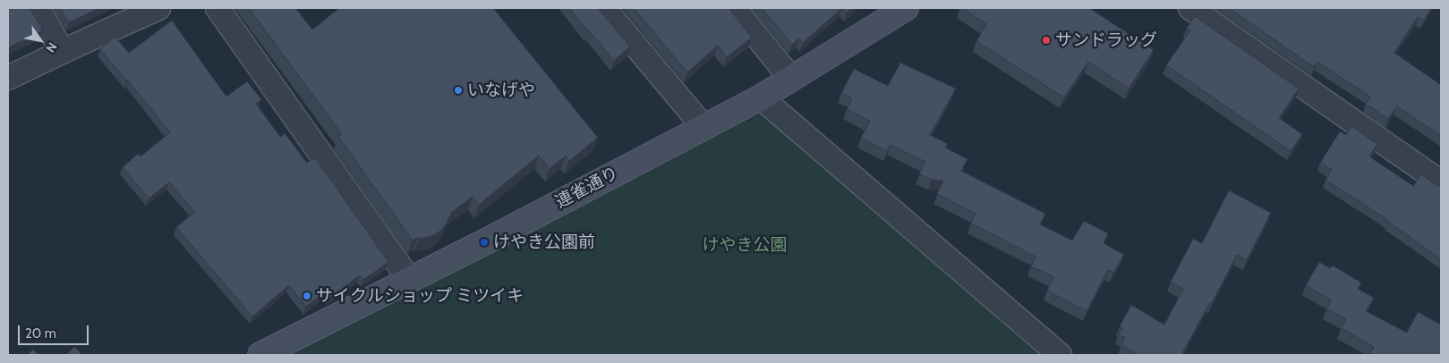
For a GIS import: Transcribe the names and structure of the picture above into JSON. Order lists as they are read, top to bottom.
{
  "streets": {
    "main road": ["連雀通り"]
  },
  "parks": ["けやき公園"],
  "places": [
    "サンドラッグ",
    "いなげや",
    "けやき公園前",
    "サイクルショップ ミツイキ"
  ],
  "scale_bar": "20 m",
  "north": "bottom right"
}
